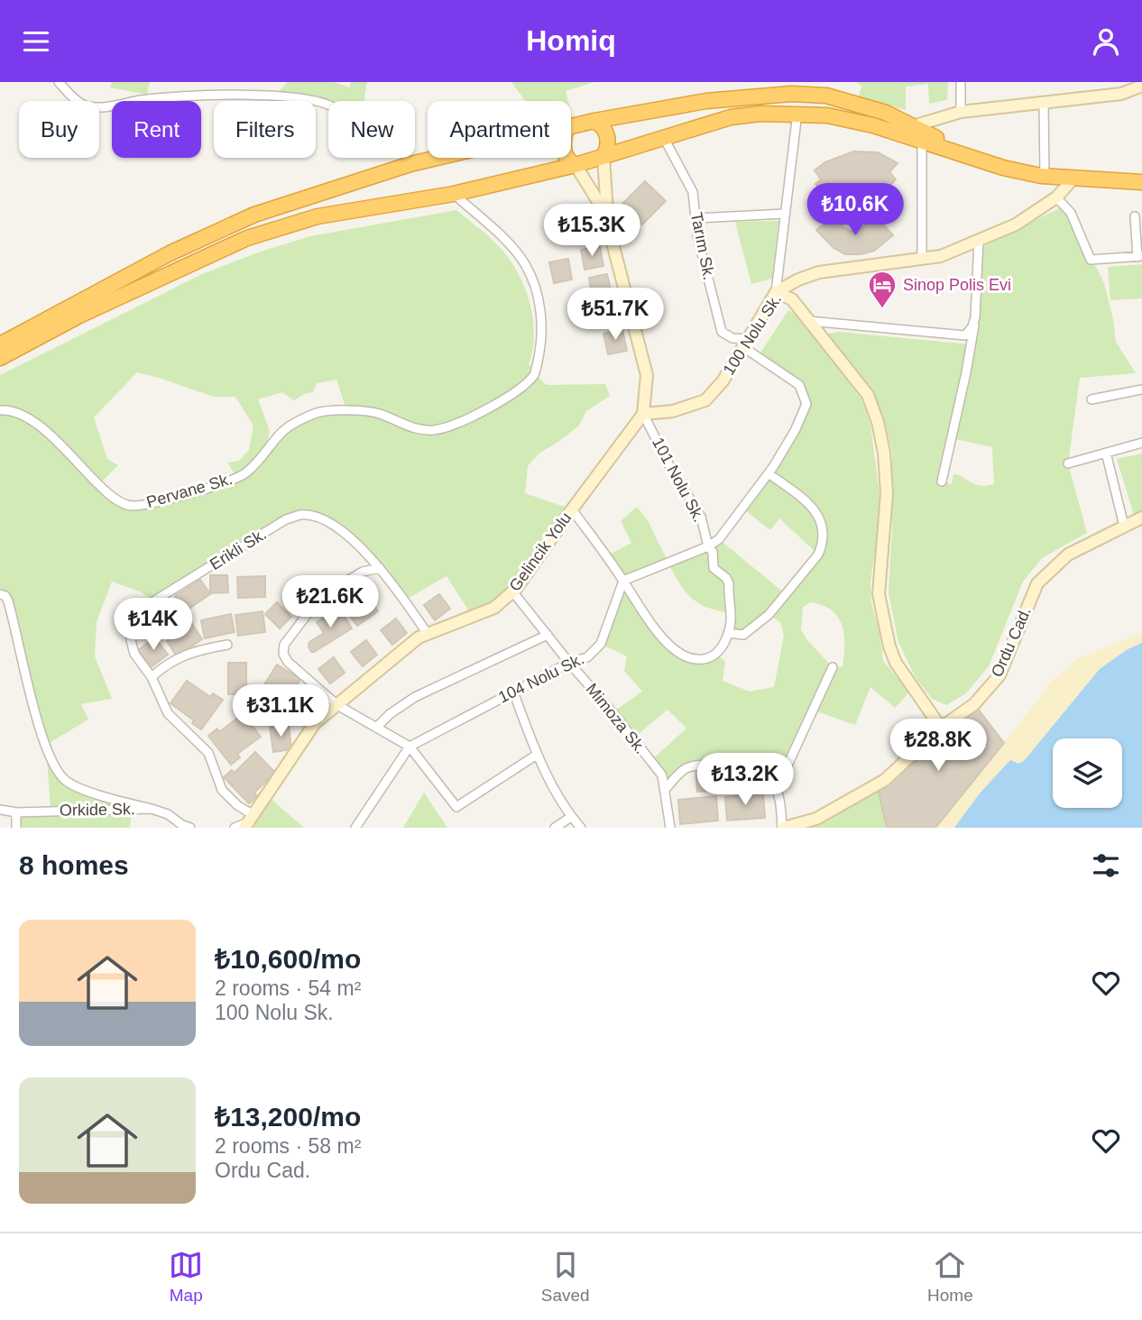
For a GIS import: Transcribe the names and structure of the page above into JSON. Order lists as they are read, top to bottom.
{
  "streets": {
    "main road": ["100 Nolu Sk.", "Gelincik Yolu", "Ordu Cad."],
    "street": [
      "Tarım Sk.",
      "101 Nolu Sk.",
      "Pervane Sk.",
      "Erikli Sk.",
      "104 Nolu Sk.",
      "Mimoza Sk.",
      "Orkide Sk."
    ]
  },
  "crossings": [
    ["Tarım Sk.", "100 Nolu Sk."],
    ["100 Nolu Sk.", "101 Nolu Sk."],
    ["100 Nolu Sk.", "Gelincik Yolu"],
    ["101 Nolu Sk.", "Gelincik Yolu"],
    ["Erikli Sk.", "Gelincik Yolu"],
    ["Gelincik Yolu", "Mimoza Sk."],
    ["104 Nolu Sk.", "Mimoza Sk."]
  ],
  "places": {
    "hotel": ["Sinop Polis Evi"]
  },
  "page": {
    "header": "Homiq",
    "chip": [
      "Buy",
      "Rent",
      "Filters",
      "New",
      "Apartment"
    ],
    "price": [
      "₺10.6K",
      "₺15.3K",
      "₺51.7K",
      "₺21.6K",
      "₺14K",
      "₺31.1K",
      "₺28.8K",
      "₺13.2K"
    ],
    "heading": "8 homes",
    "list": [
      {
        "name": "₺10,600/mo",
        "note": "2 rooms · 54 m² · 100 Nolu Sk."
      },
      {
        "name": "₺13,200/mo",
        "note": "2 rooms · 58 m² · Ordu Cad."
      }
    ],
    "tabs": ["Map", "Saved", "Home"]
  }
}
